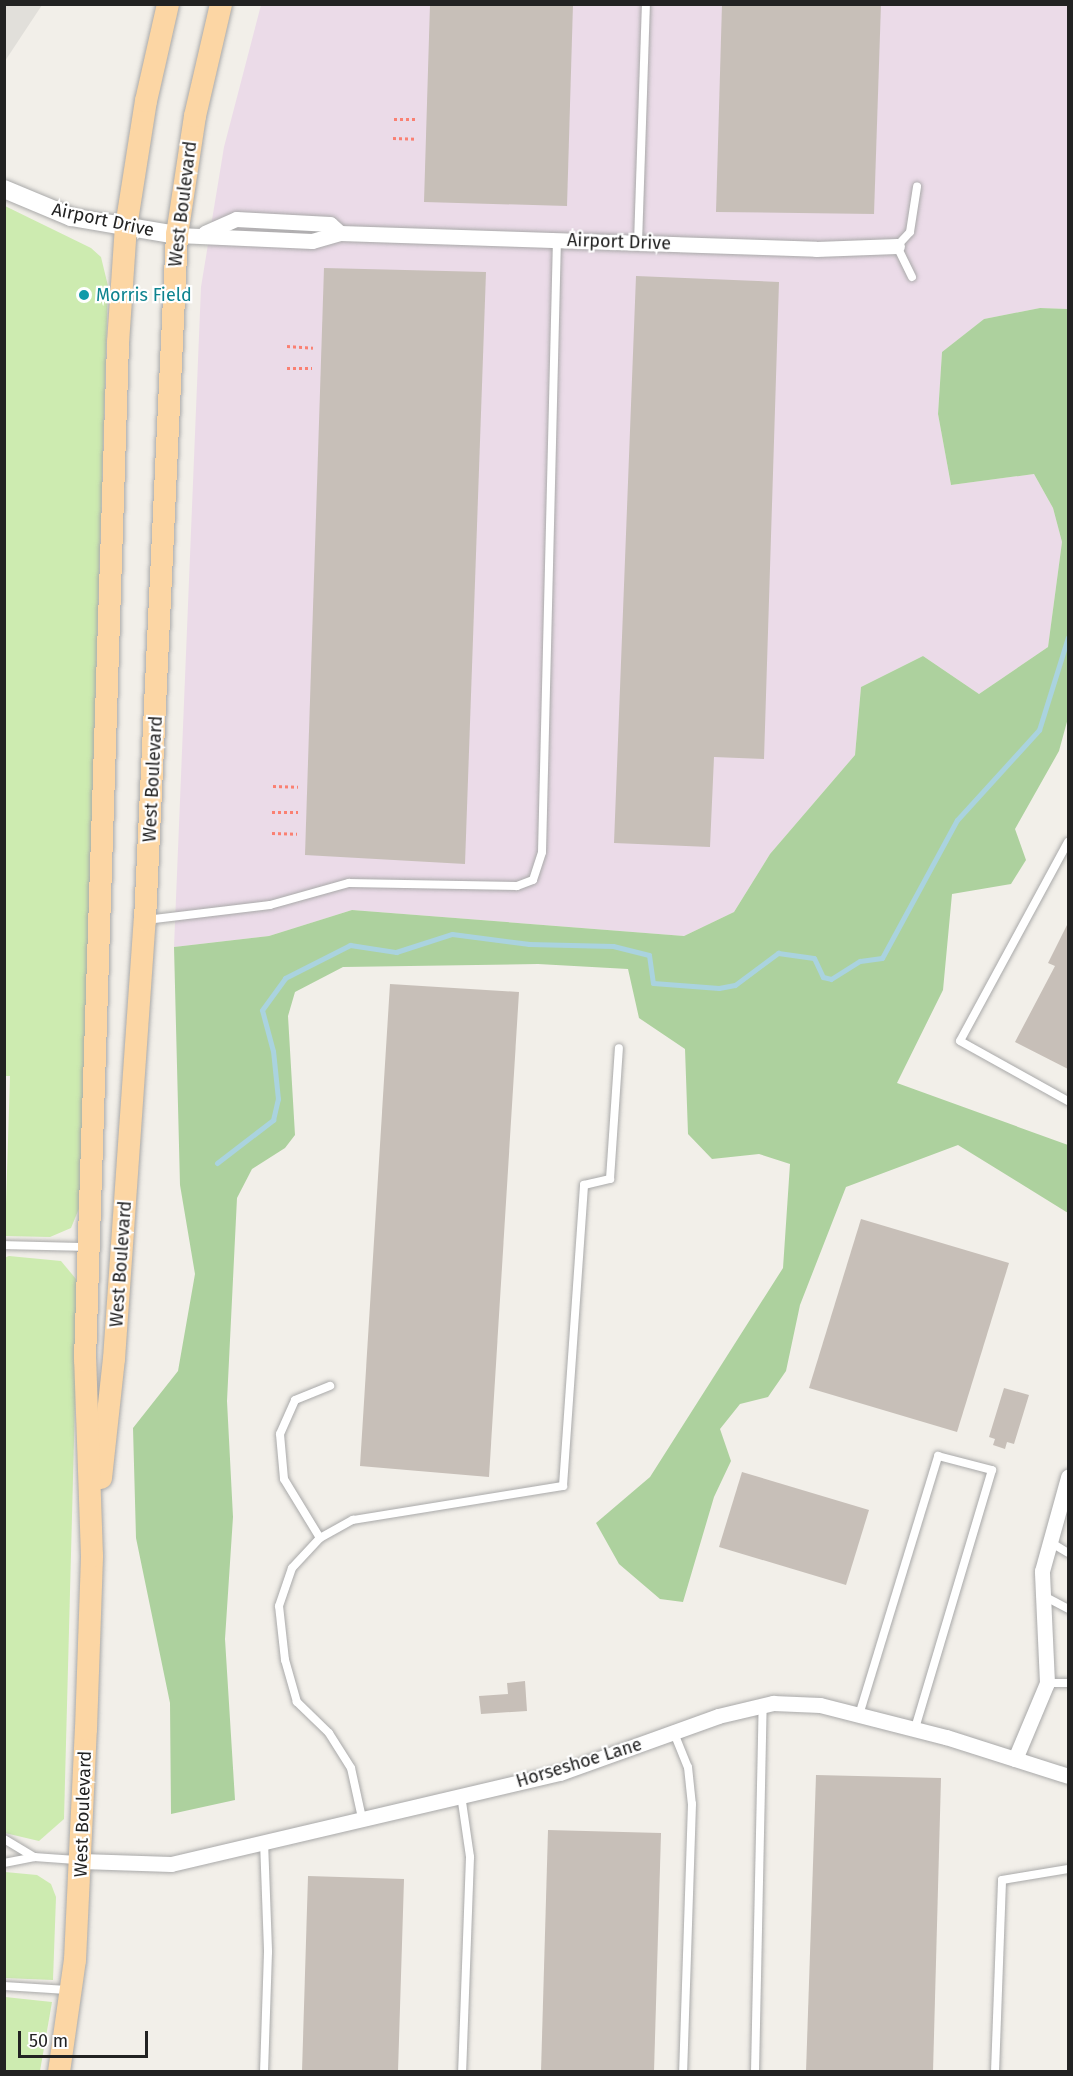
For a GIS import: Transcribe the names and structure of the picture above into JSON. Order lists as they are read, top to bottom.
{
  "streets": {
    "main road": ["West Boulevard"],
    "street": ["Airport Drive", "Horseshoe Lane"]
  },
  "crossings": [
    ["West Boulevard", "Airport Drive"],
    ["West Boulevard", "Horseshoe Lane"]
  ],
  "places": ["Morris Field"],
  "scale_bar": "50 m"
}
